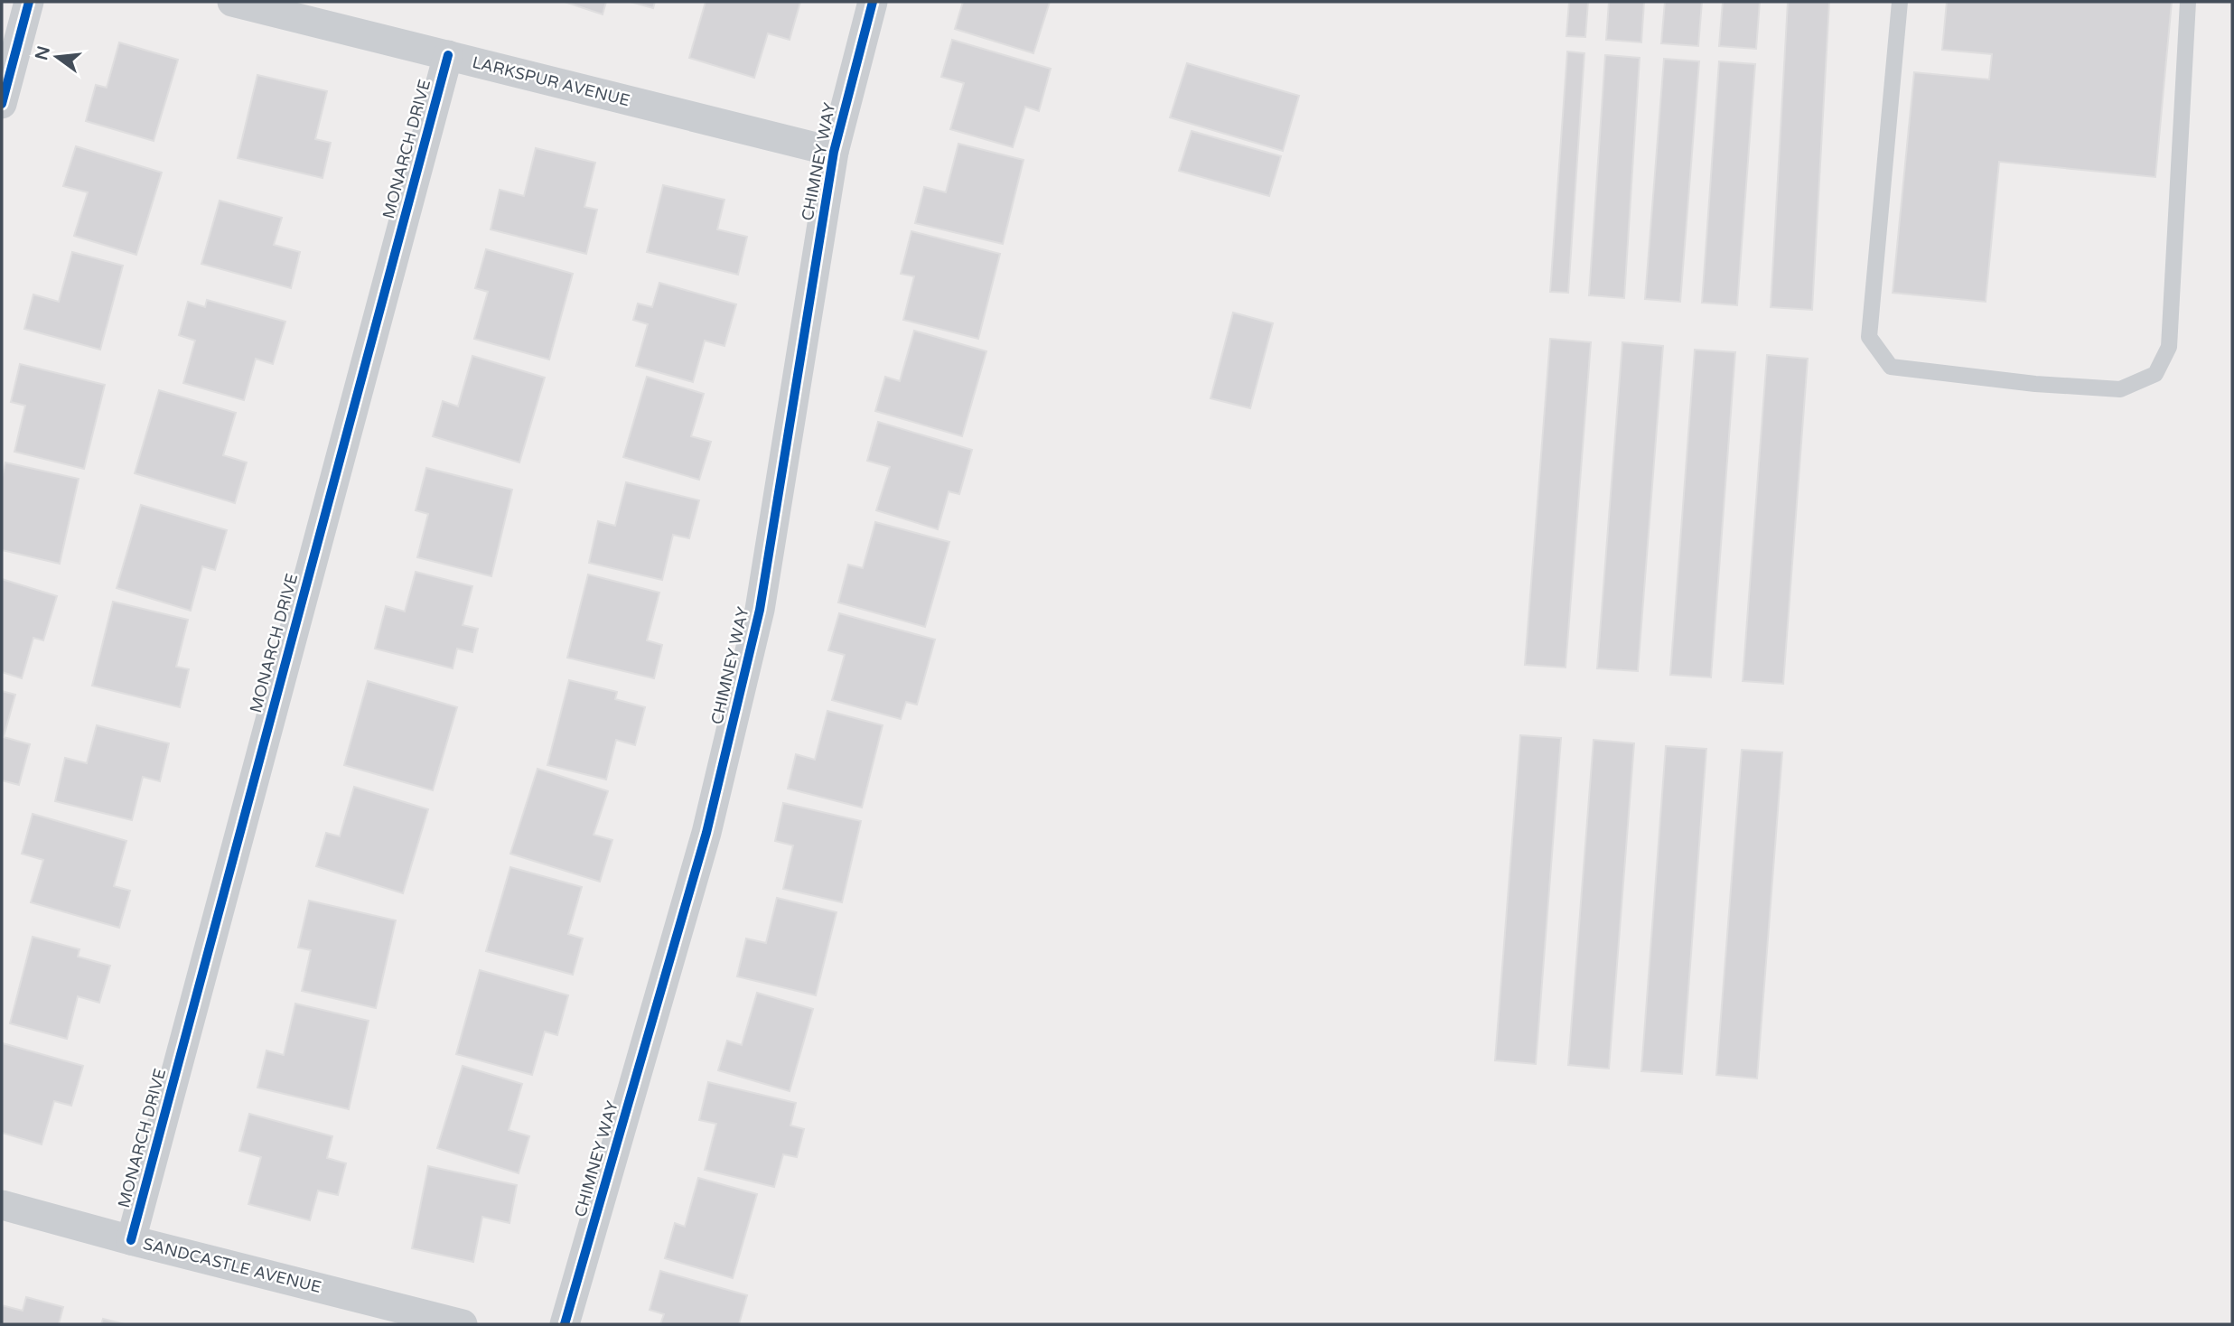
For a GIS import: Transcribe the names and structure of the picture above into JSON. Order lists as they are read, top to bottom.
{
  "streets": {
    "street": [
      "LARKSPUR AVENUE",
      "MONARCH DRIVE",
      "CHIMNEY WAY",
      "SANDCASTLE AVENUE"
    ]
  },
  "crossings": [
    ["LARKSPUR AVENUE", "MONARCH DRIVE"],
    ["LARKSPUR AVENUE", "CHIMNEY WAY"],
    ["MONARCH DRIVE", "SANDCASTLE AVENUE"]
  ],
  "north": "left"
}
